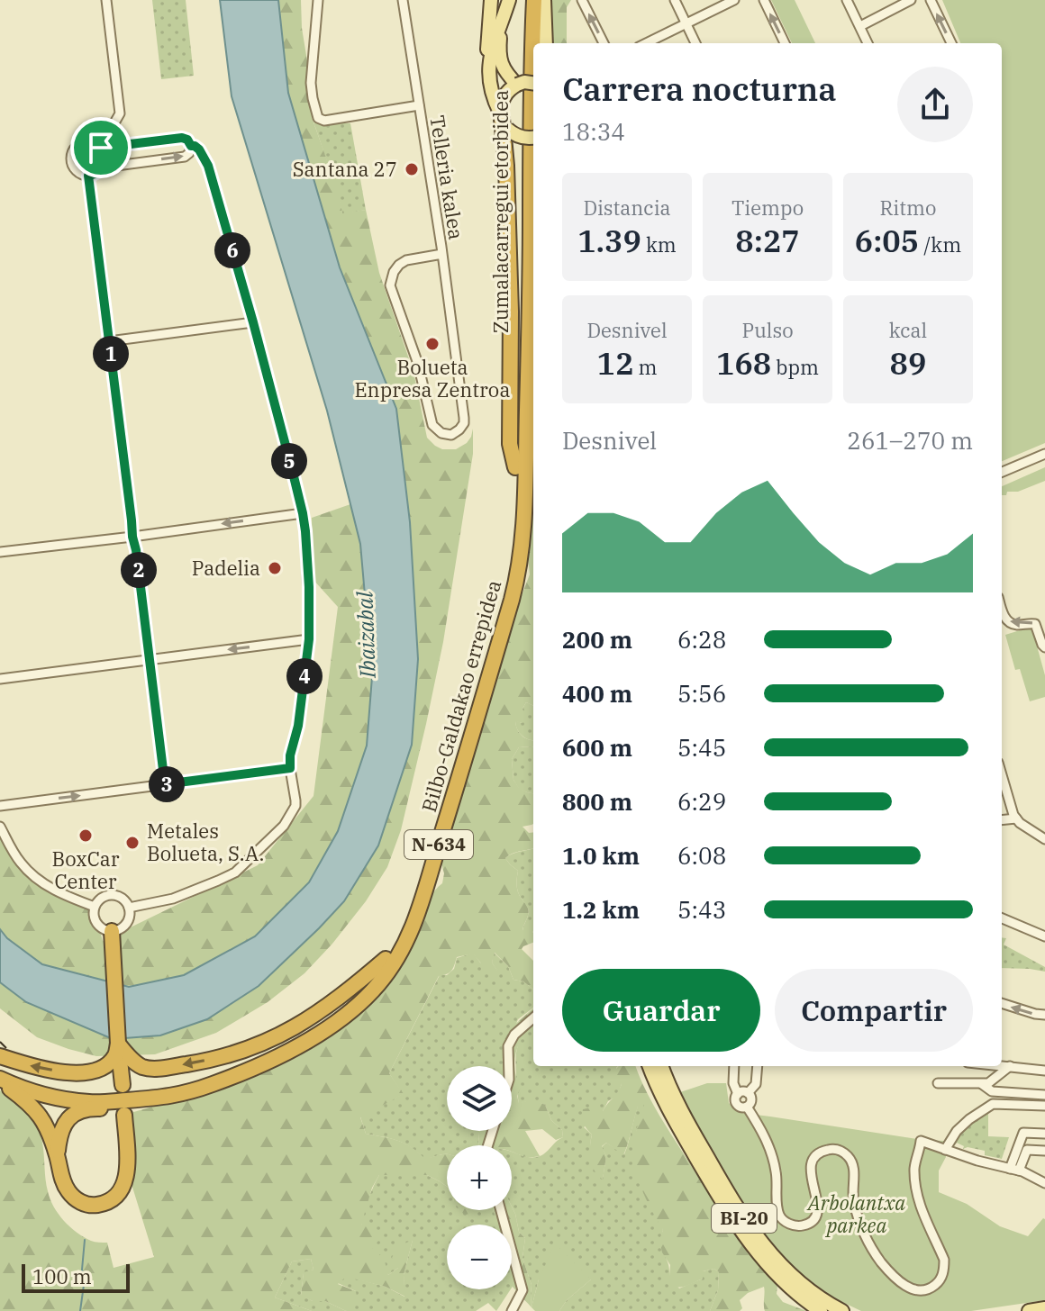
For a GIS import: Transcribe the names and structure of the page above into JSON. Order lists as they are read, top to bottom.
{
  "streets": {
    "highway": ["Zumalacarregui etorbidea", "Bilbo-Galdakao errepidea", "N-634"],
    "main road": ["BI-20"],
    "street": ["Telleria kalea"]
  },
  "crossings": [
    ["Zumalacarregui etorbidea", "Bilbo-Galdakao errepidea"],
    ["Zumalacarregui etorbidea", "N-634"],
    ["Bilbo-Galdakao errepidea", "N-634"]
  ],
  "water": ["Ibaizabal"],
  "parks": ["Arbolantxa parkea"],
  "places": [
    "Santana 27",
    "Bolueta Enpresa Zentroa",
    "Padelia",
    "BoxCar Center",
    "Metales Bolueta, S.A."
  ],
  "scale_bar": "100 m",
  "page": {
    "heading": ["Carrera nocturna", "18:34"],
    "stats": [
      ["Distancia", "1.39 km"],
      ["Tiempo", "8:27"],
      ["Ritmo", "6:05 /km"],
      ["Desnivel", "12 m"],
      ["Pulso", "168 bpm"],
      ["kcal", "89"]
    ],
    "pins": [
      "6",
      "1",
      "5",
      "2",
      "4",
      "3"
    ],
    "chart": ["Desnivel", "261–270 m"],
    "list": [
      {
        "name": "200 m",
        "note": "6:28"
      },
      {
        "name": "400 m",
        "note": "5:56"
      },
      {
        "name": "600 m",
        "note": "5:45"
      },
      {
        "name": "800 m",
        "note": "6:29"
      },
      {
        "name": "1.0 km",
        "note": "6:08"
      },
      {
        "name": "1.2 km",
        "note": "5:43"
      }
    ],
    "buttons": ["Guardar", "Compartir"],
    "map_buttons": ["+", "−"],
    "scale": "100 m"
  }
}
